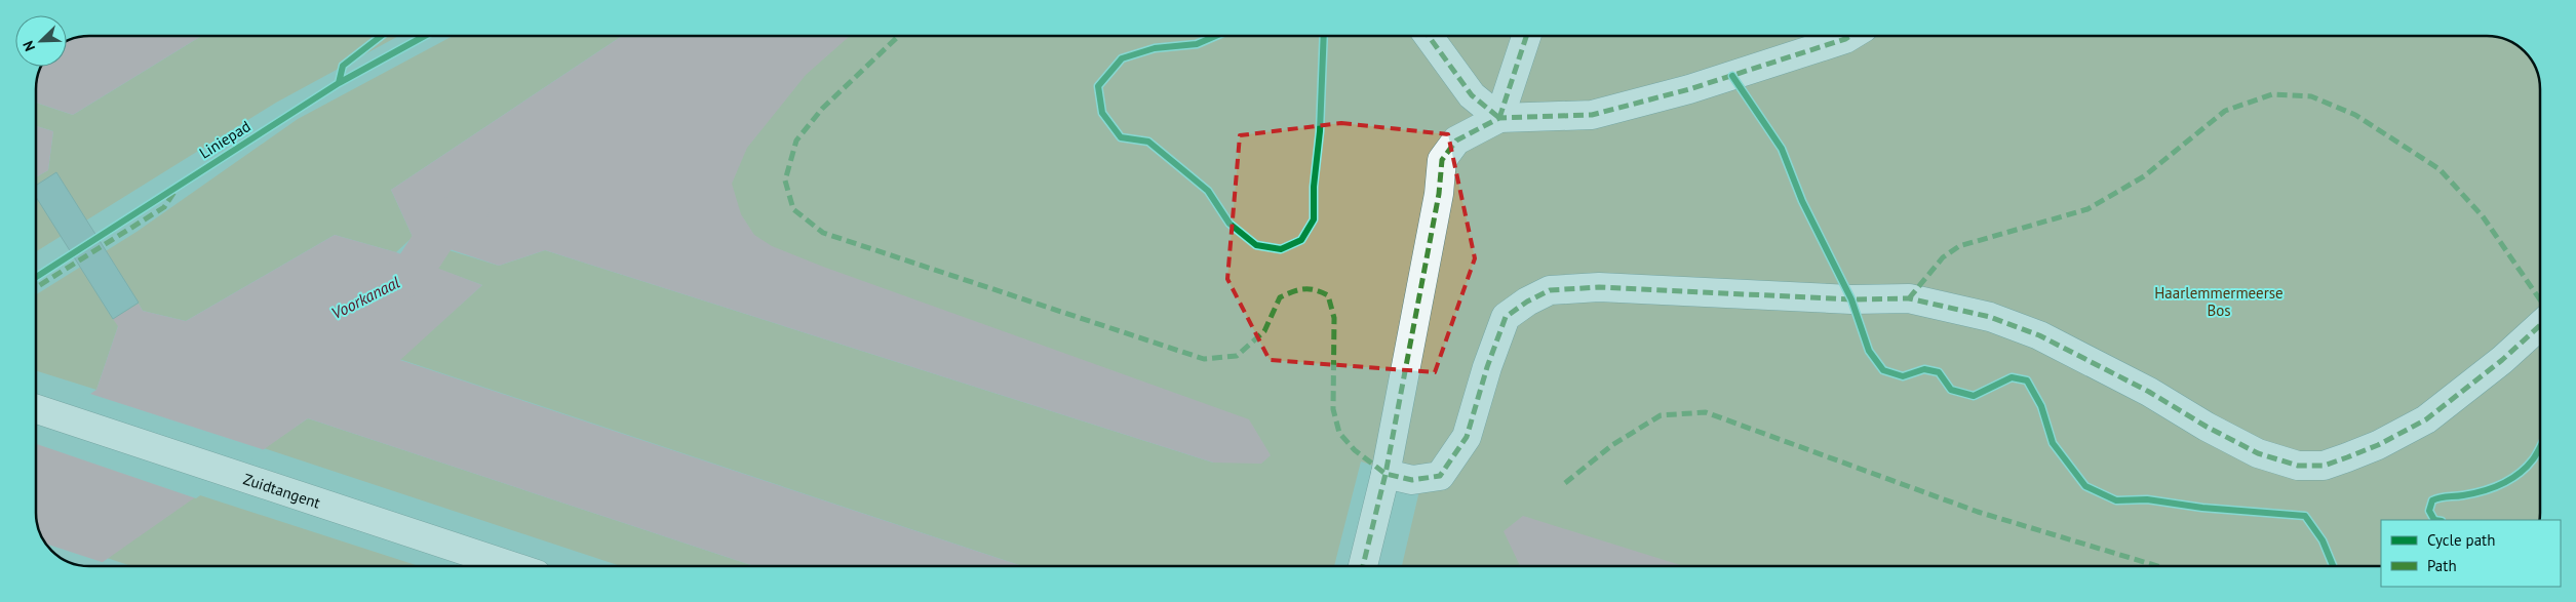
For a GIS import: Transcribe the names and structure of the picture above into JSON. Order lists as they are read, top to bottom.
{
  "streets": {
    "street": ["Zuidtangent"],
    "cycle path": ["Liniepad"]
  },
  "water": ["Voorkanaal"],
  "parks": ["Haarlemmermeerse Bos"],
  "legend": ["Cycle path", "Path"],
  "north": "bottom left"
}
